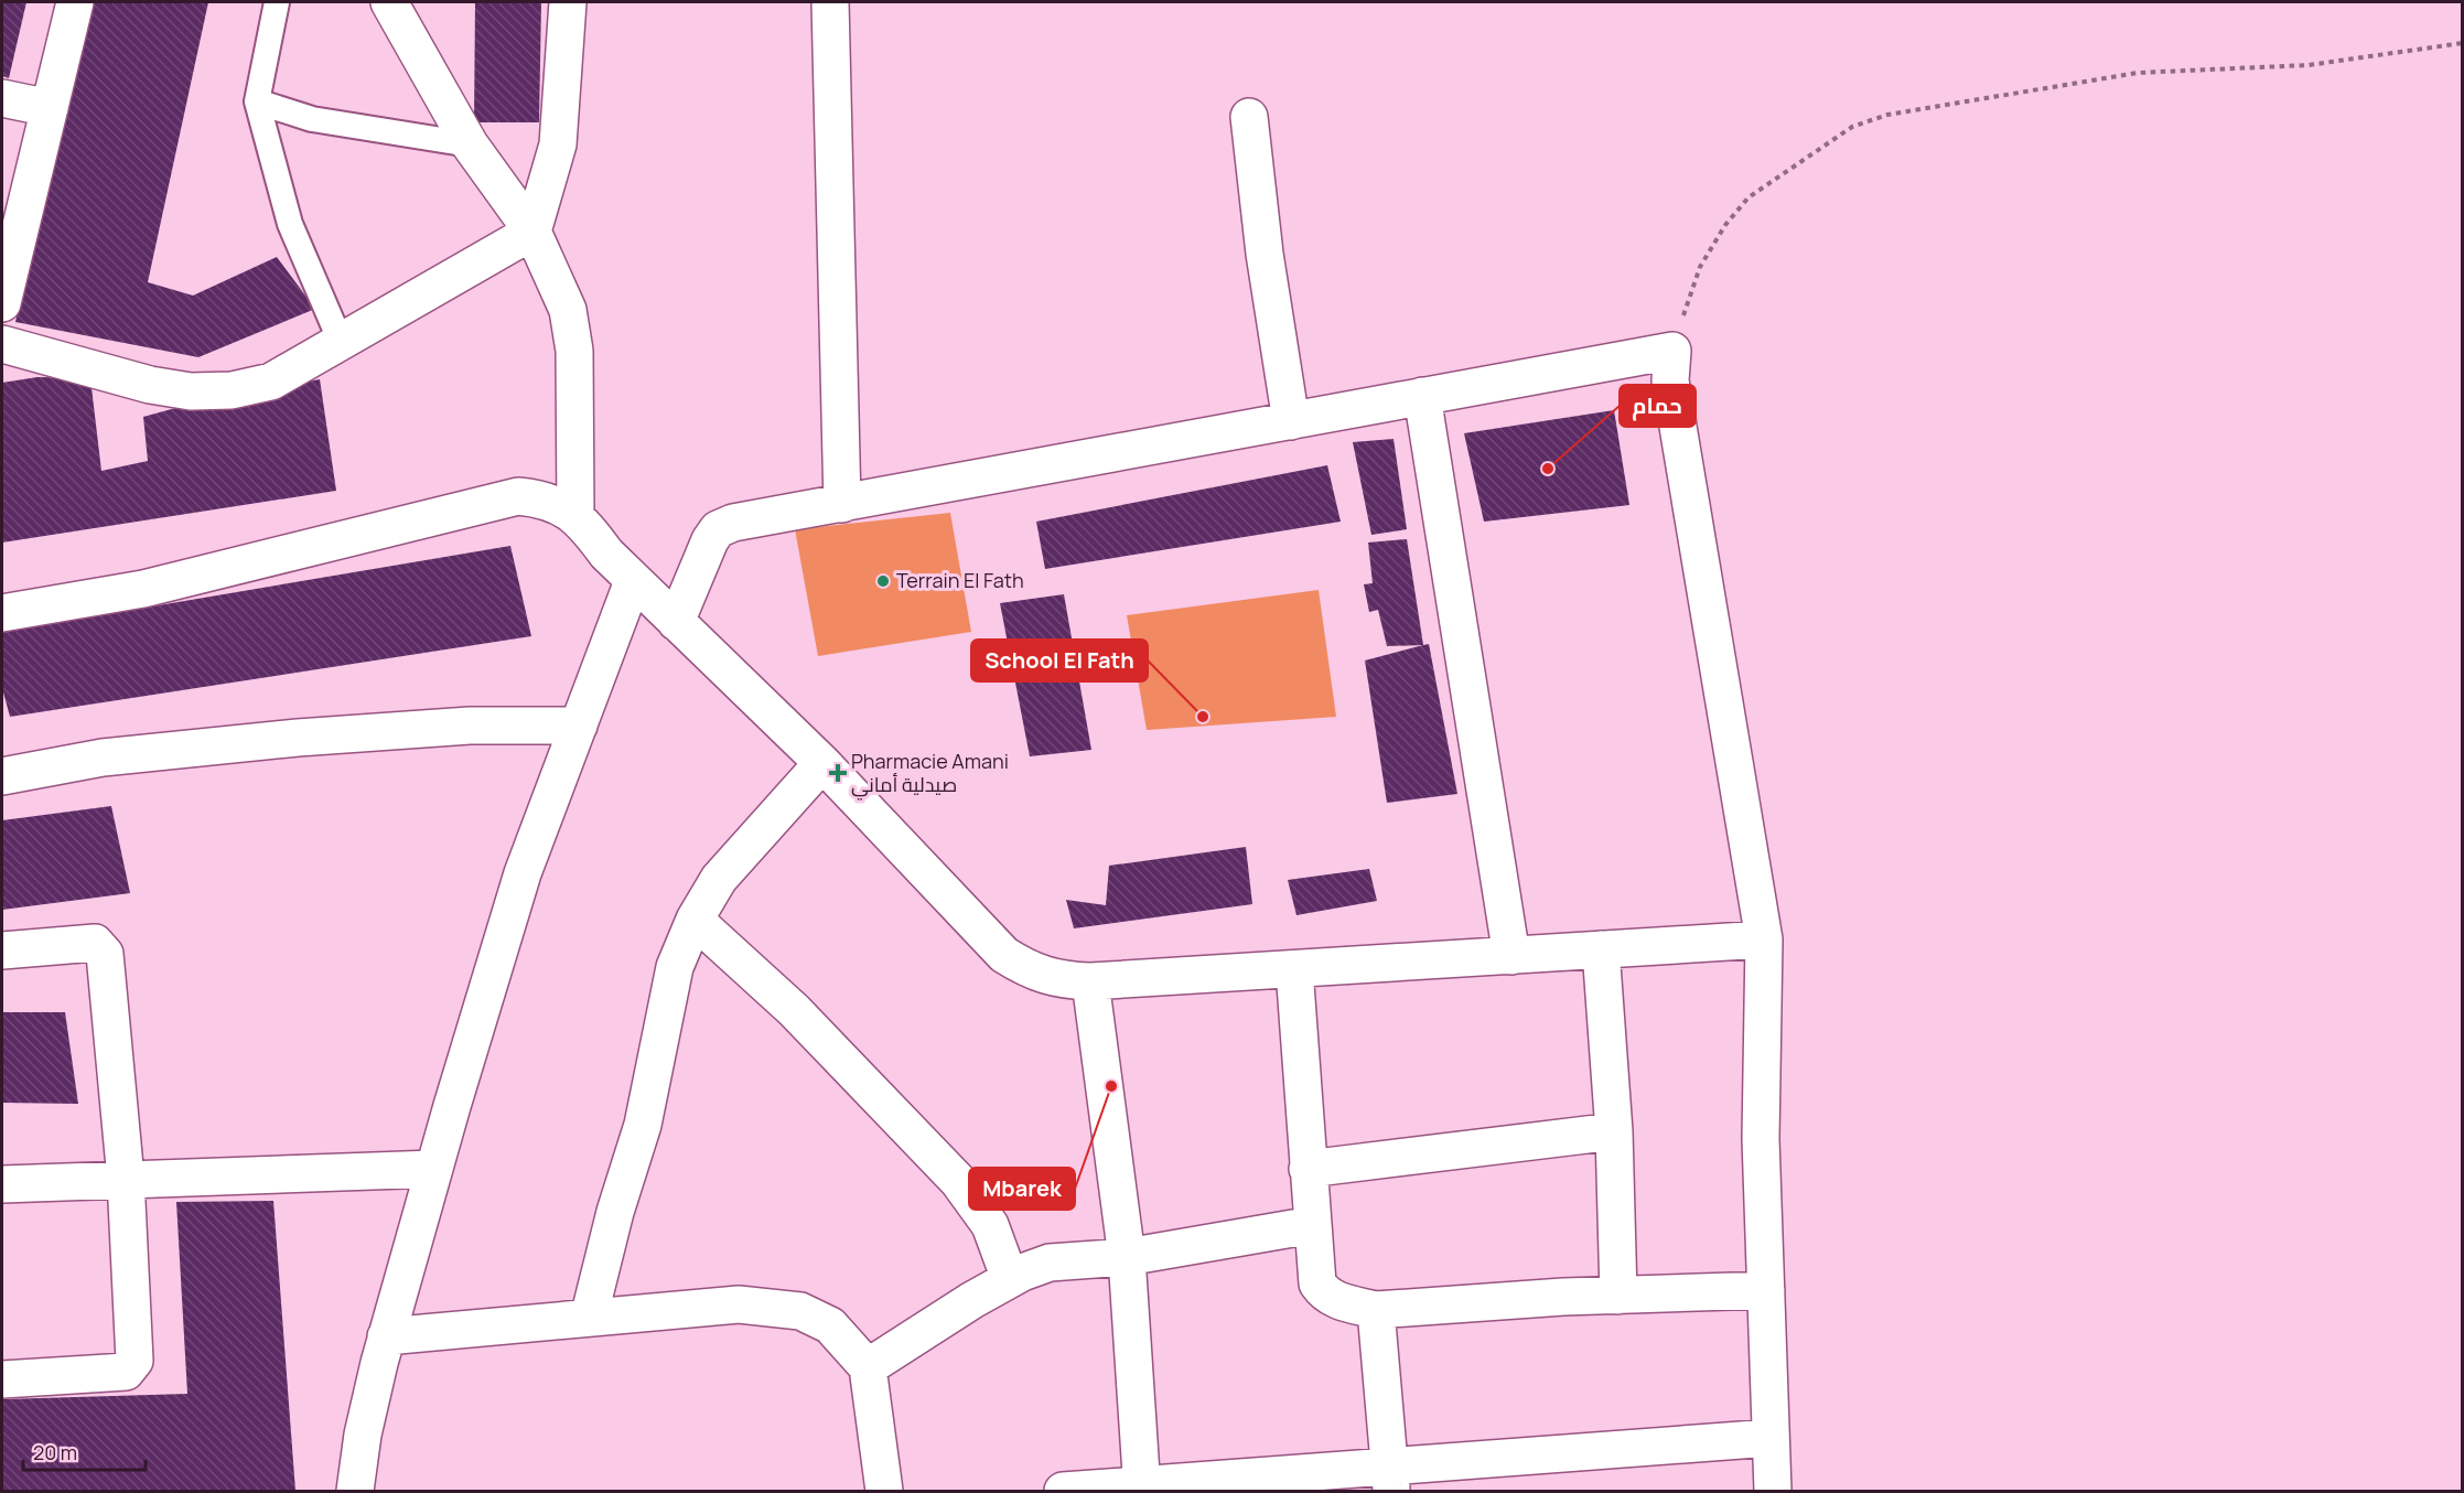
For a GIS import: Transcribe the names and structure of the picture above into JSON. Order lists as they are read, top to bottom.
{
  "places": {
    "other": [
      "حمام",
      "Terrain El Fath",
      "School El Fath",
      "Mbarek"
    ],
    "health": ["Pharmacie Amani صيدلية أماني"]
  },
  "scale_bar": "20 m"
}
